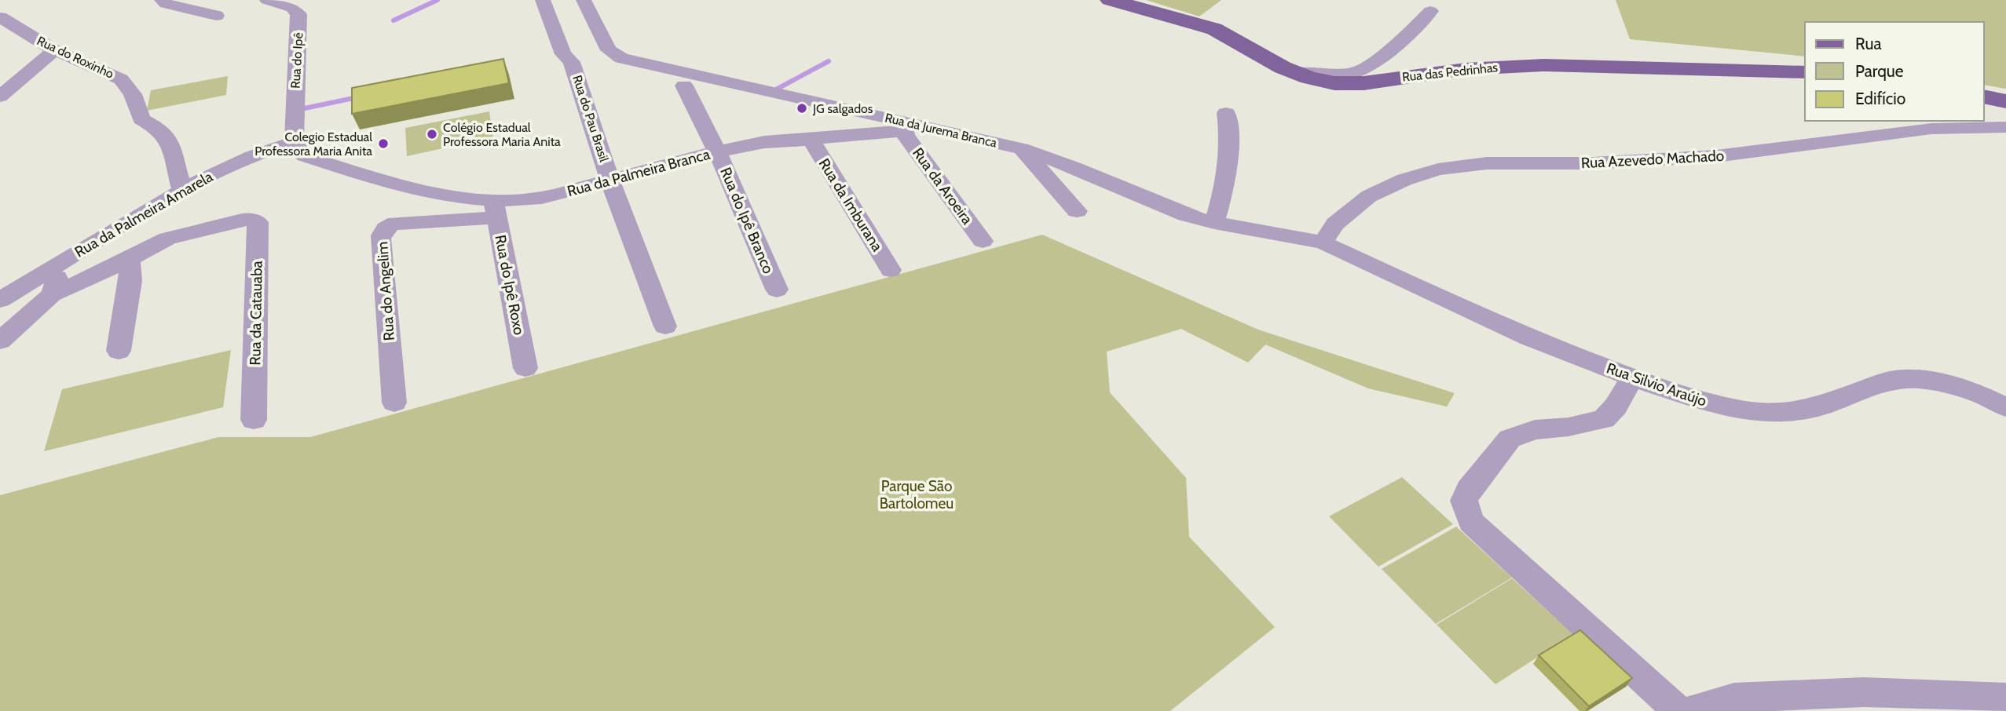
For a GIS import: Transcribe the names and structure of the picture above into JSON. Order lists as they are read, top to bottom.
{
  "streets": {
    "main road": ["Rua das Pedrinhas"],
    "street": [
      "Rua do Roxinho",
      "Rua do Ipê",
      "Rua do Pau Brasil",
      "Rua da Jurema Branca",
      "Rua Azevedo Machado",
      "Rua da Palmeira Branca",
      "Rua da Aroeira",
      "Rua da Imburana",
      "Rua da Palmeira Amarela",
      "Rua do Ipê Branco",
      "Rua do Ipê Roxo",
      "Rua do Angelim",
      "Rua da Catauaba",
      "Rua Silvio Araújo"
    ]
  },
  "crossings": [
    ["Rua do Roxinho", "Rua da Palmeira Amarela"],
    ["Rua do Ipê", "Rua da Palmeira Branca"],
    ["Rua do Ipê", "Rua da Palmeira Amarela"],
    ["Rua do Pau Brasil", "Rua da Palmeira Branca"],
    ["Rua da Jurema Branca", "Rua Azevedo Machado"],
    ["Rua da Jurema Branca", "Rua da Palmeira Branca"],
    ["Rua da Jurema Branca", "Rua Silvio Araújo"],
    ["Rua Azevedo Machado", "Rua Silvio Araújo"],
    ["Rua da Palmeira Branca", "Rua da Aroeira"],
    ["Rua da Palmeira Branca", "Rua da Imburana"],
    ["Rua da Palmeira Branca", "Rua da Palmeira Amarela"],
    ["Rua da Palmeira Branca", "Rua do Ipê Branco"],
    ["Rua da Palmeira Branca", "Rua do Ipê Roxo"],
    ["Rua da Palmeira Branca", "Rua do Angelim"],
    ["Rua do Ipê Roxo", "Rua do Angelim"]
  ],
  "parks": ["Parque São Bartolomeu"],
  "places": ["JG salgados", "Colégio Estadual Professora Maria Anita", "Colegio Estadual Professora Maria Anita"],
  "legend": ["Rua", "Parque", "Edifício"]
}
